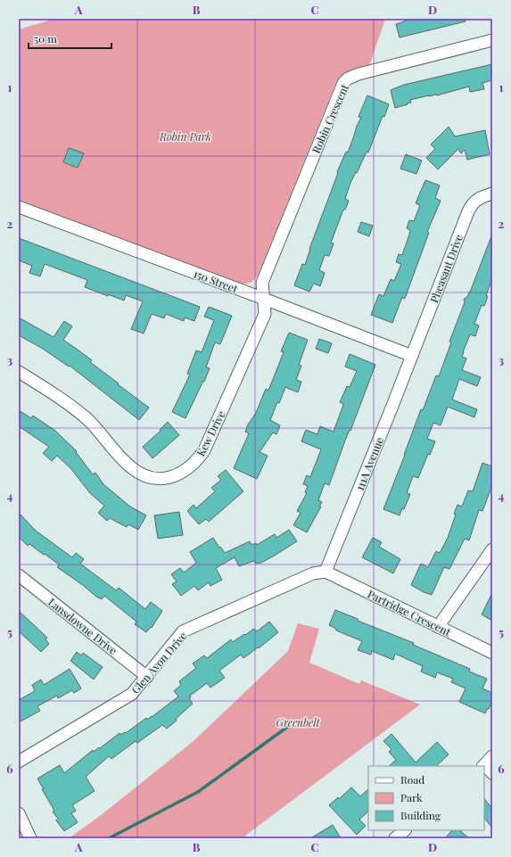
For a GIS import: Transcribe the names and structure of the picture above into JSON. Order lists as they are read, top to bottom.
{
  "streets": {
    "street": [
      "Robin Crescent",
      "Pheasant Drive",
      "150 Street",
      "Kew Drive",
      "111A Avenue",
      "Partridge Crescent",
      "Lansdowne Drive",
      "Glen Avon Drive"
    ]
  },
  "crossings": [
    ["Robin Crescent", "150 Street"],
    ["Robin Crescent", "Kew Drive"],
    ["Pheasant Drive", "150 Street"],
    ["Pheasant Drive", "111A Avenue"],
    ["150 Street", "Kew Drive"],
    ["150 Street", "111A Avenue"],
    ["111A Avenue", "Partridge Crescent"],
    ["111A Avenue", "Glen Avon Drive"],
    ["Partridge Crescent", "Glen Avon Drive"],
    ["Lansdowne Drive", "Glen Avon Drive"]
  ],
  "parks": ["Robin Park", "Greenbelt"],
  "legend": ["Road", "Park", "Building"],
  "scale_bar": "50 m",
  "grid": {
    "columns": [
      "A",
      "B",
      "C",
      "D"
    ],
    "rows": [
      "1",
      "2",
      "3",
      "4",
      "5",
      "6"
    ]
  }
}
